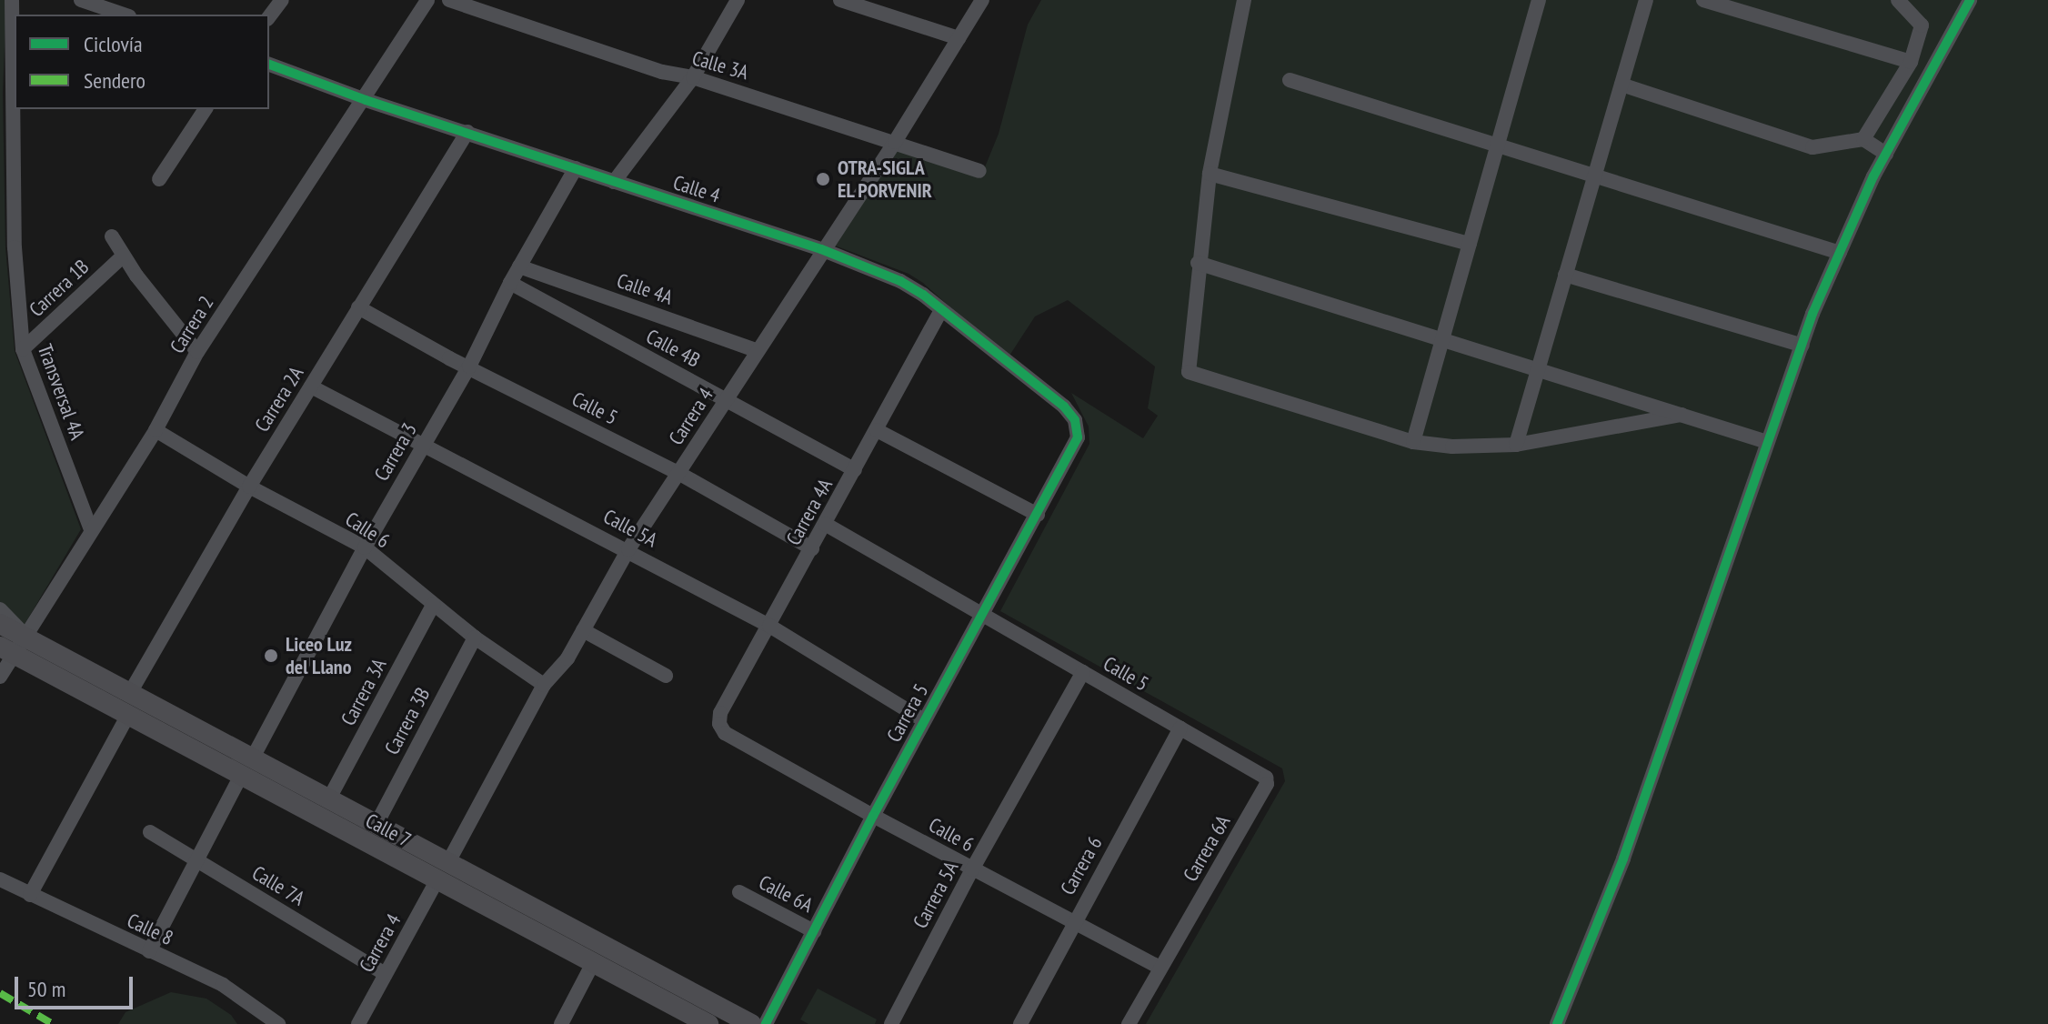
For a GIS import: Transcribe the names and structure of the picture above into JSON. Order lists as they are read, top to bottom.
{
  "streets": {
    "main road": ["Calle 7"],
    "street": [
      "Calle 3A",
      "Calle 4",
      "Carrera 1B",
      "Calle 4A",
      "Carrera 2",
      "Calle 4B",
      "Transversal 4A",
      "Carrera 2A",
      "Calle 5",
      "Carrera 4",
      "Carrera 3",
      "Carrera 4A",
      "Calle 5A",
      "Calle 6",
      "Carrera 3A",
      "Carrera 5",
      "Carrera 3B",
      "Carrera 6A",
      "Carrera 6",
      "Calle 7A",
      "Calle 6A",
      "Carrera 5A",
      "Calle 8"
    ]
  },
  "crossings": [
    ["Calle 3A", "Carrera 4"],
    ["Calle 4", "Carrera 2"],
    ["Calle 4", "Carrera 2A"],
    ["Calle 4", "Carrera 4"],
    ["Calle 4", "Carrera 3"],
    ["Calle 4", "Carrera 4A"],
    ["Calle 4", "Carrera 5"],
    ["Carrera 1B", "Transversal 4A"],
    ["Calle 4A", "Carrera 4"],
    ["Calle 4A", "Carrera 3"],
    ["Carrera 2", "Transversal 4A"],
    ["Carrera 2", "Calle 6"],
    ["Carrera 2", "Calle 7"],
    ["Calle 4B", "Carrera 4"],
    ["Calle 4B", "Carrera 3"],
    ["Calle 4B", "Carrera 4A"],
    ["Carrera 2A", "Calle 5"],
    ["Carrera 2A", "Calle 5A"],
    ["Carrera 2A", "Calle 6"],
    ["Carrera 2A", "Calle 7"],
    ["Calle 5", "Carrera 4"],
    ["Calle 5", "Carrera 3"],
    ["Calle 5", "Carrera 4A"],
    ["Calle 5", "Carrera 5"],
    ["Calle 5", "Carrera 6A"],
    ["Calle 5", "Carrera 6"],
    ["Calle 5", "Carrera 5A"],
    ["Carrera 4", "Calle 5A"],
    ["Carrera 4", "Calle 6"],
    ["Carrera 4", "Calle 7"],
    ["Carrera 4", "Calle 7A"],
    ["Carrera 3", "Calle 5A"],
    ["Carrera 3", "Calle 6"],
    ["Carrera 3", "Calle 7"],
    ["Carrera 4A", "Calle 5A"],
    ["Carrera 4A", "Calle 6"],
    ["Calle 5A", "Carrera 5"],
    ["Calle 6", "Carrera 3A"],
    ["Calle 6", "Carrera 5"],
    ["Calle 6", "Carrera 3B"],
    ["Calle 6", "Carrera 6A"],
    ["Calle 6", "Carrera 6"],
    ["Calle 6", "Carrera 5A"],
    ["Carrera 3A", "Calle 7"],
    ["Carrera 5", "Calle 6A"],
    ["Carrera 3B", "Calle 7"],
    ["Carrera 6A", "Carrera 6"]
  ],
  "places": ["OTRA-SIGLA EL PORVENIR", "Liceo Luz del Llano"],
  "legend": ["Ciclovía", "Sendero"],
  "scale_bar": "50 m"
}
